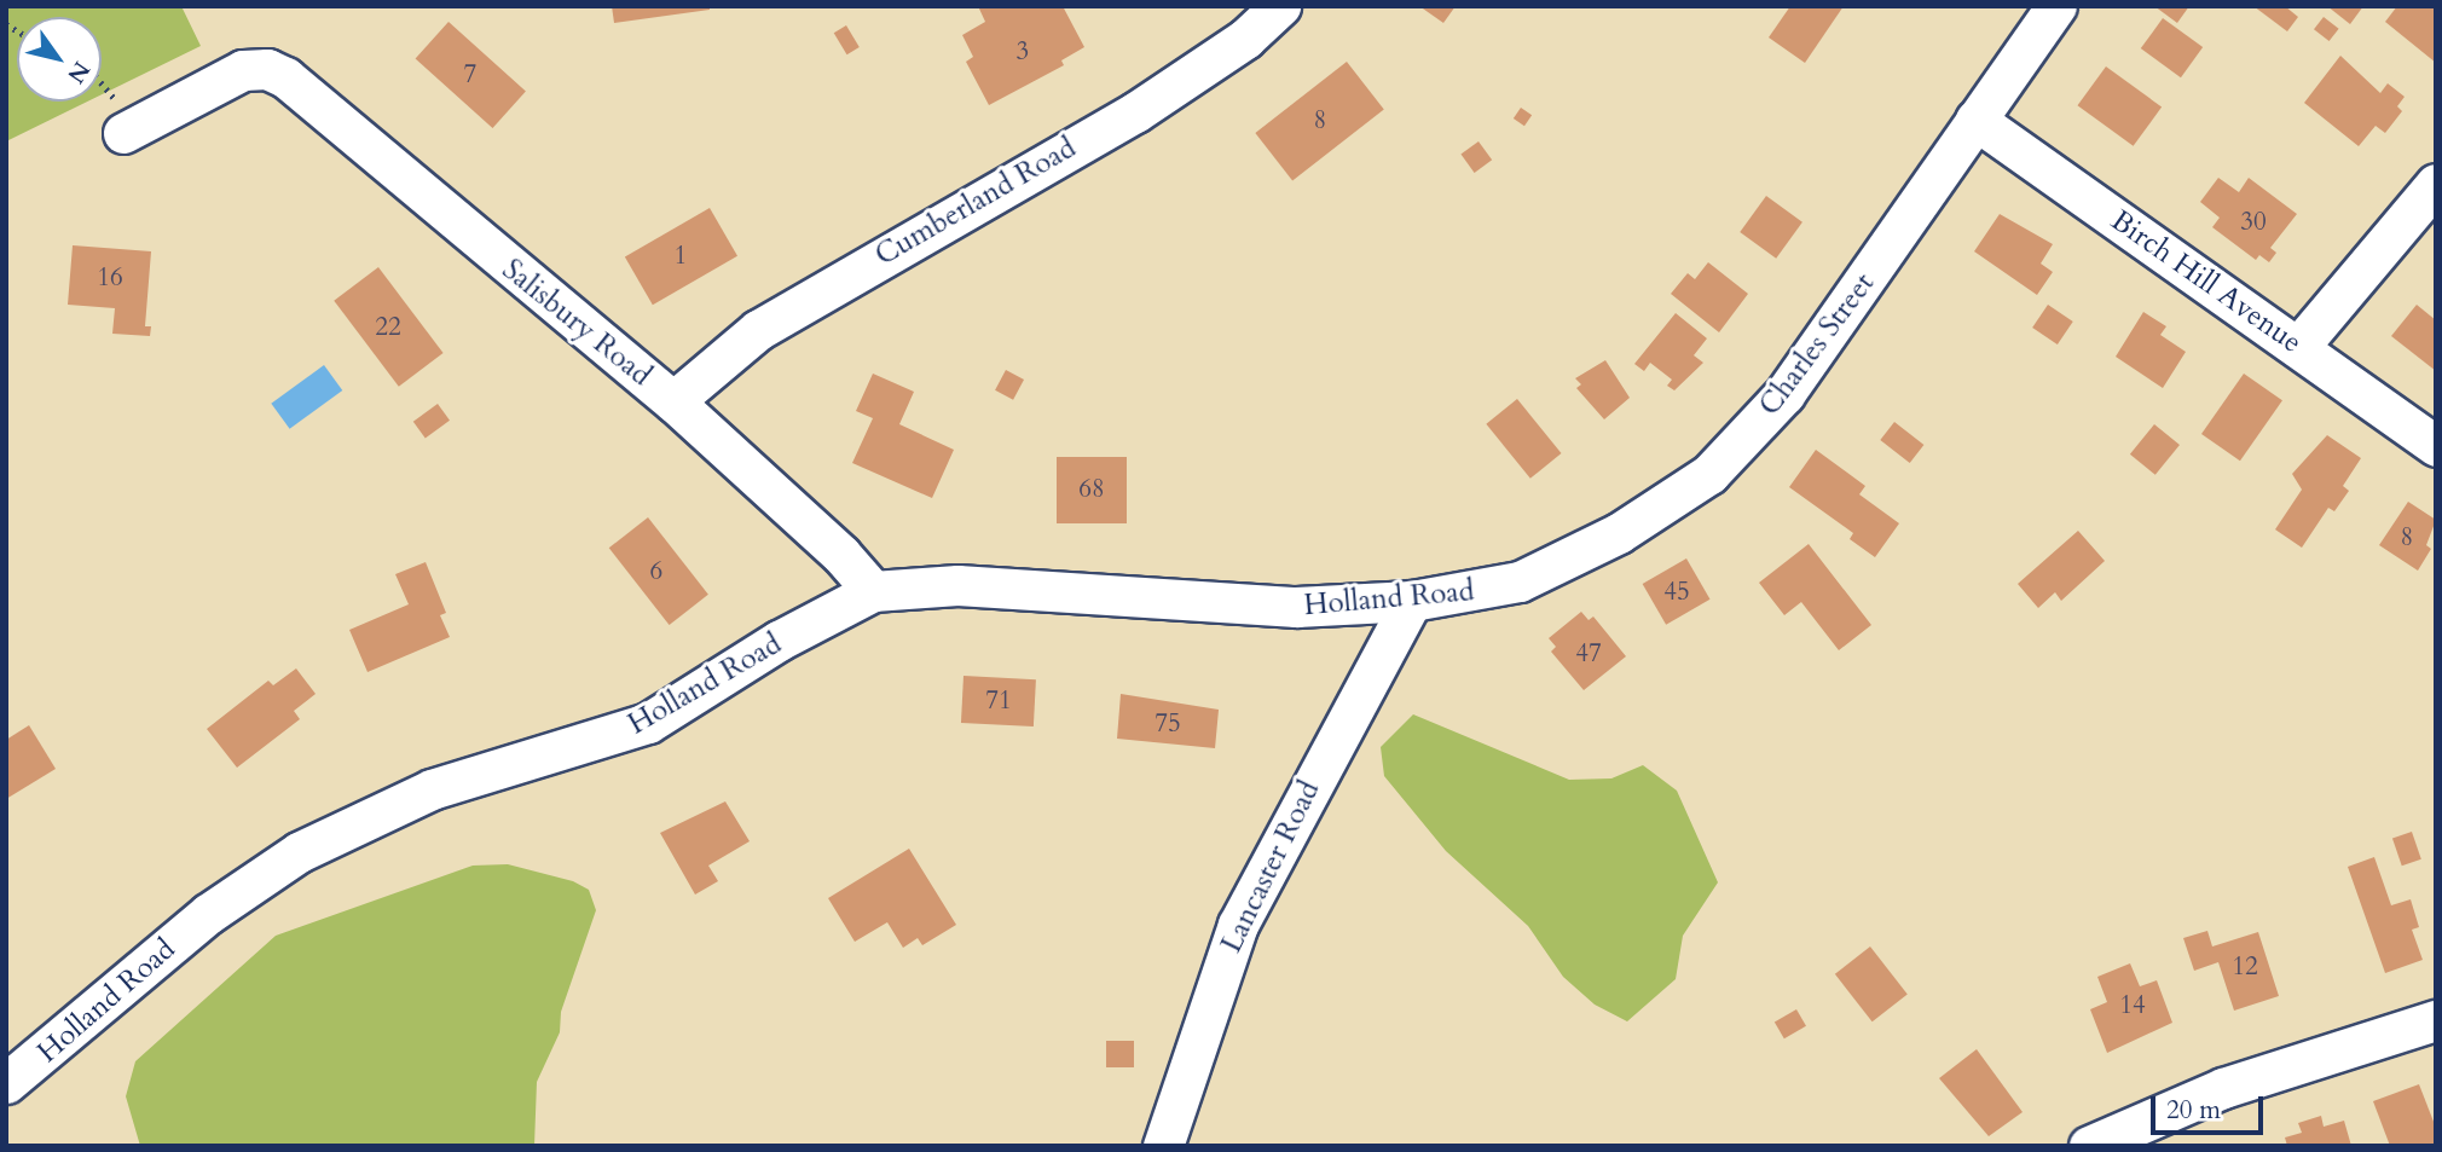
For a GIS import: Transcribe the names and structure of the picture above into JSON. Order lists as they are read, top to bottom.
{
  "streets": {
    "street": [
      "Cumberland Road",
      "Birch Hill Avenue",
      "Salisbury Road",
      "Charles Street",
      "Holland Road",
      "Lancaster Road"
    ]
  },
  "crossings": [
    ["Cumberland Road", "Salisbury Road"],
    ["Birch Hill Avenue", "Charles Street"],
    ["Salisbury Road", "Holland Road"],
    ["Charles Street", "Holland Road"],
    ["Holland Road", "Lancaster Road"]
  ],
  "house_numbers": [
    "3",
    "7",
    "8",
    "30",
    "1",
    "16",
    "22",
    "68",
    "8",
    "6",
    "45",
    "47",
    "71",
    "75",
    "12",
    "14"
  ],
  "scale_bar": "20 m",
  "north": "bottom right"
}
